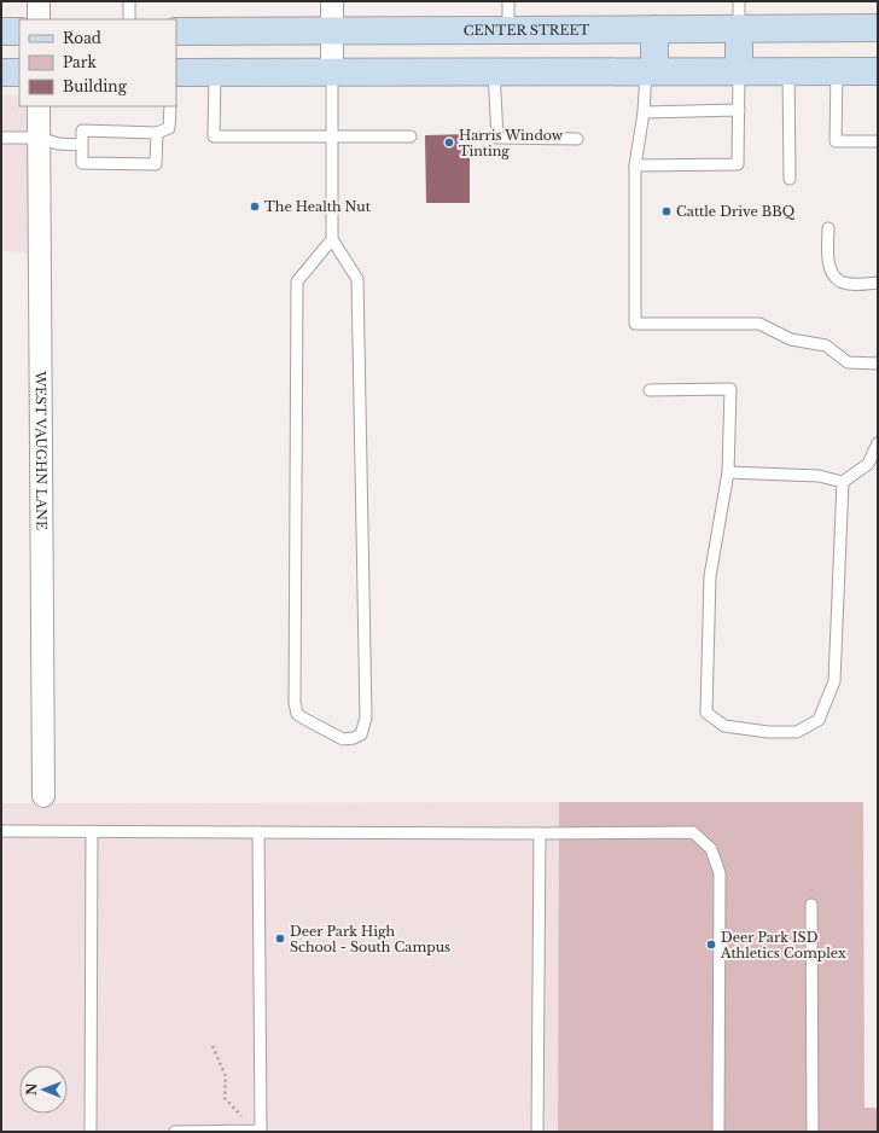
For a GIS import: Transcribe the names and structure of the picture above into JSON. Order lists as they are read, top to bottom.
{
  "streets": {
    "main road": ["CENTER STREET"],
    "street": ["WEST VAUGHN LANE"]
  },
  "places": [
    "Harris Window Tinting",
    "The Health Nut",
    "Cattle Drive BBQ",
    "Deer Park High School - South Campus",
    "Deer Park ISD Athletics Complex"
  ],
  "legend": ["Road", "Park", "Building"],
  "north": "left"
}
